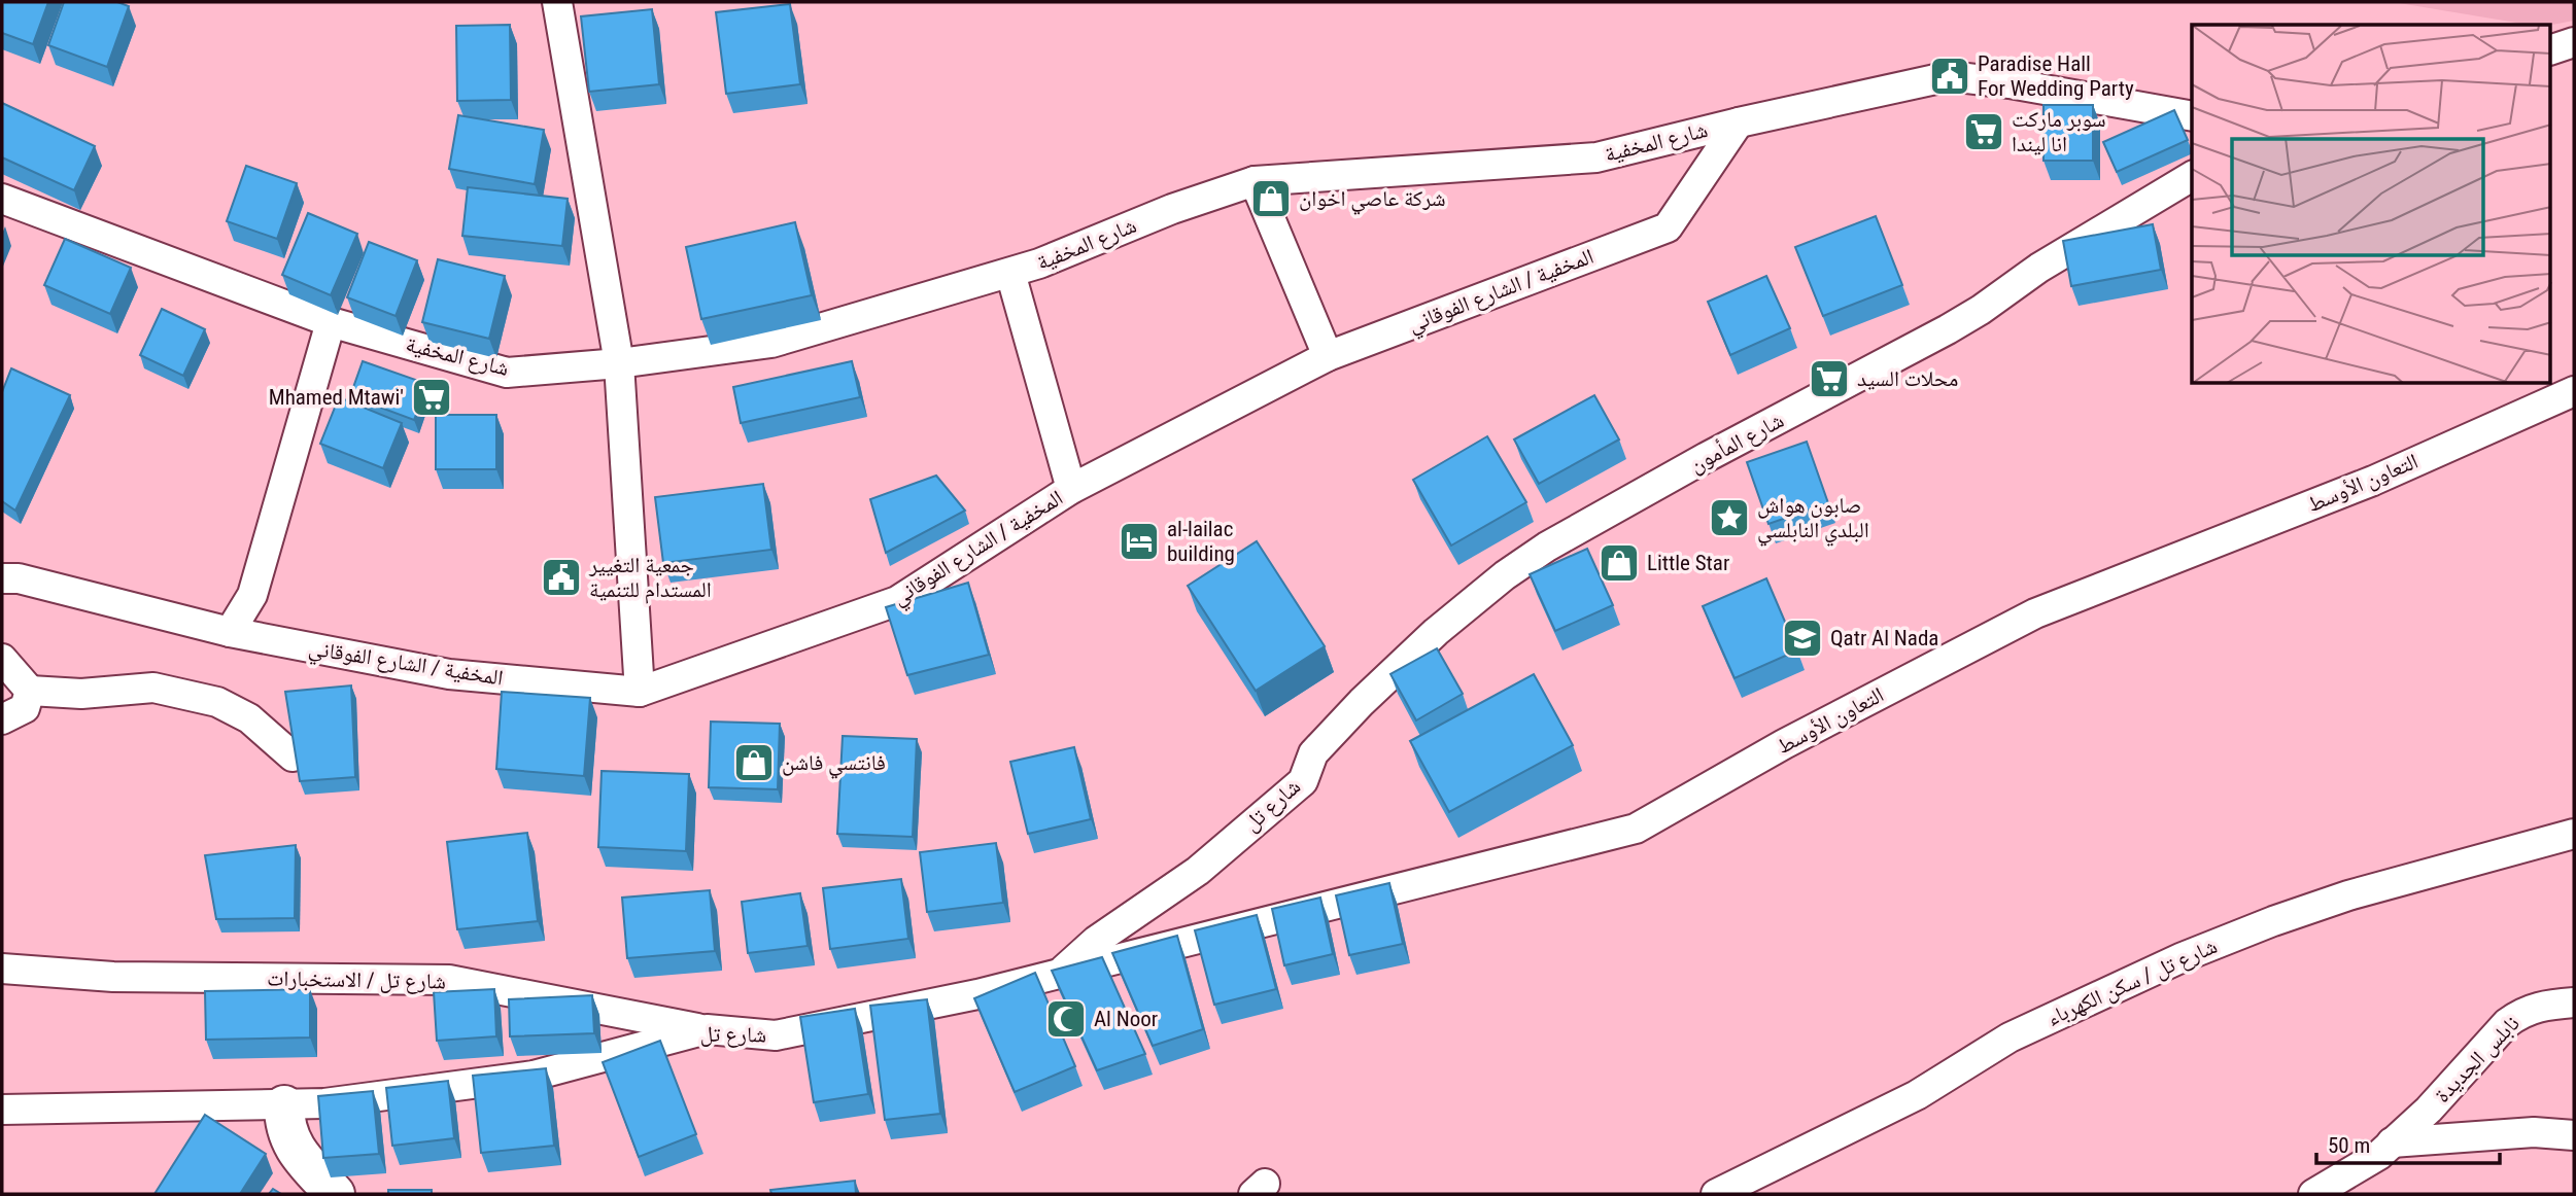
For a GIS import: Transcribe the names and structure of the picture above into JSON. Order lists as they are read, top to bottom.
{
  "streets": {
    "street": [
      "شارع المخفية",
      "المخفية / الشارع الفوقاني",
      "شارع المأمون",
      "التعاون الأوسط",
      "شارع تل",
      "شارع تل / الاستخبارات",
      "شارع تل / سكن الكهرباء",
      "نابلس الجديدة"
    ]
  },
  "crossings": [
    ["شارع المخفية", "المخفية / الشارع الفوقاني"],
    ["شارع المأمون", "شارع تل"],
    ["التعاون الأوسط", "شارع تل"],
    ["شارع تل", "شارع تل / الاستخبارات"]
  ],
  "places": {
    "public building": ["Paradise Hall For Wedding Party", "جمعية التغيير المستدام للتنمية"],
    "supermarket": ["سوبر ماركت انا ليندا", "محلات السيد", "Mhamed Mtawi'"],
    "shop": ["شركة عاصي اخوان", "Little Star", "فانتسي فاشن"],
    "place": ["صابون هواش البلدي النابلسي"],
    "hotel": ["al-lailac building"],
    "school or university": ["Qatr Al Nada"],
    "mosque": ["Al Noor"]
  },
  "scale_bar": "50 m"
}
